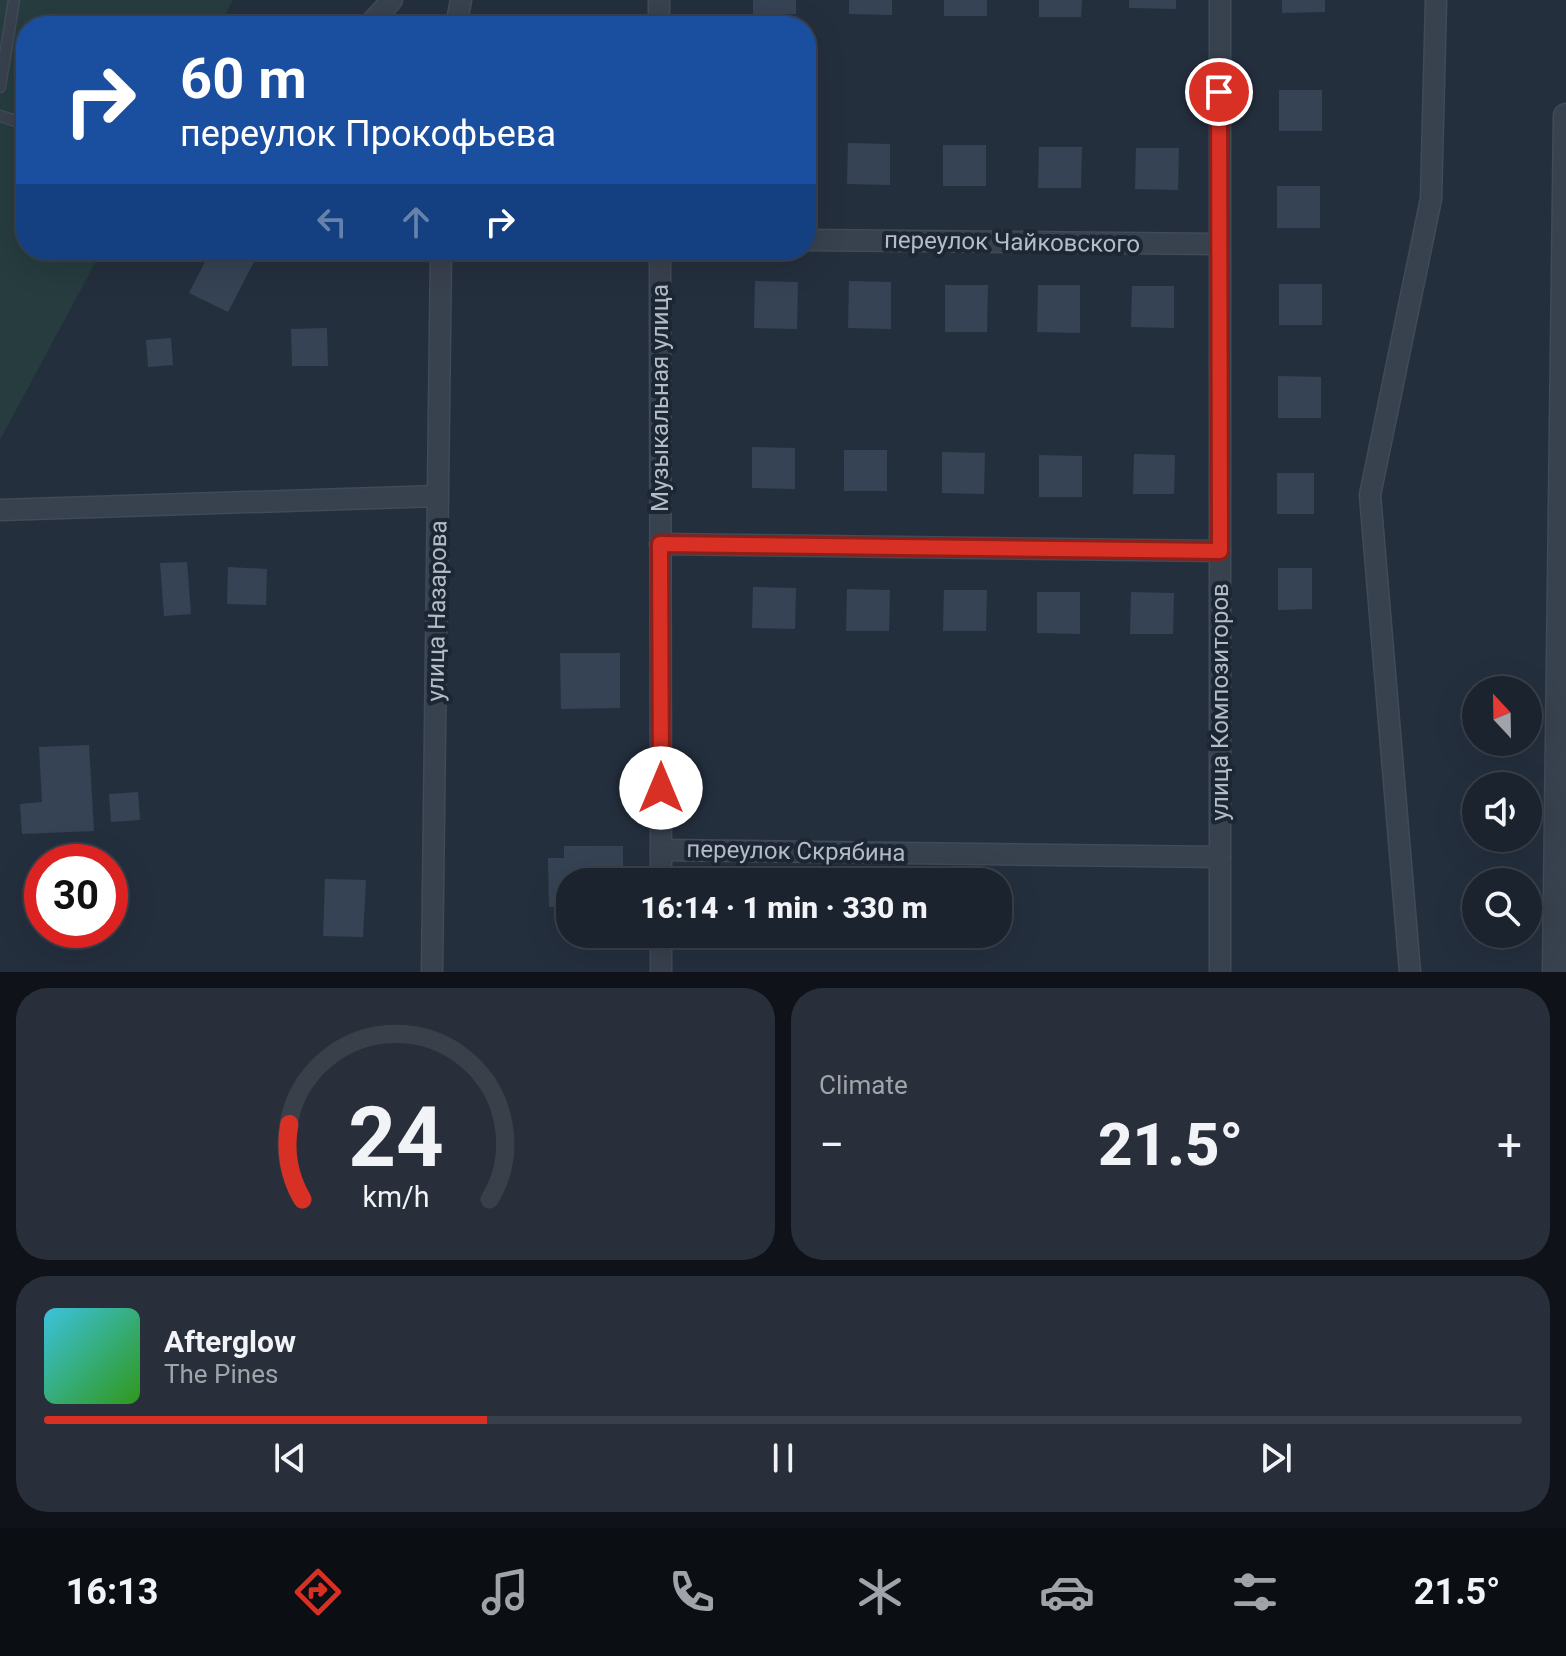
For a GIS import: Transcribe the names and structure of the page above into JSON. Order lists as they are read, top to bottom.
{
  "streets": {
    "street": [
      "переулок Чайковского",
      "Музыкальная улица",
      "улица Назарова",
      "улица Композиторов",
      "переулок Скрябина"
    ]
  },
  "crossings": [
    ["переулок Чайковского", "улица Композиторов"],
    ["Музыкальная улица", "переулок Скрябина"],
    ["улица Композиторов", "переулок Скрябина"]
  ],
  "north": "top",
  "page": {
    "turn": ["60 m", "переулок Прокофьева"],
    "limit": "30",
    "trip": "16:14 · 1 min · 330 m",
    "tile": "Climate",
    "heat": ["−", "21.5°", "+"],
    "song": ["Afterglow", "The Pines"],
    "tabs": ["16:13", "21.5°"],
    "gauge": ["24", "km/h"]
  }
}
